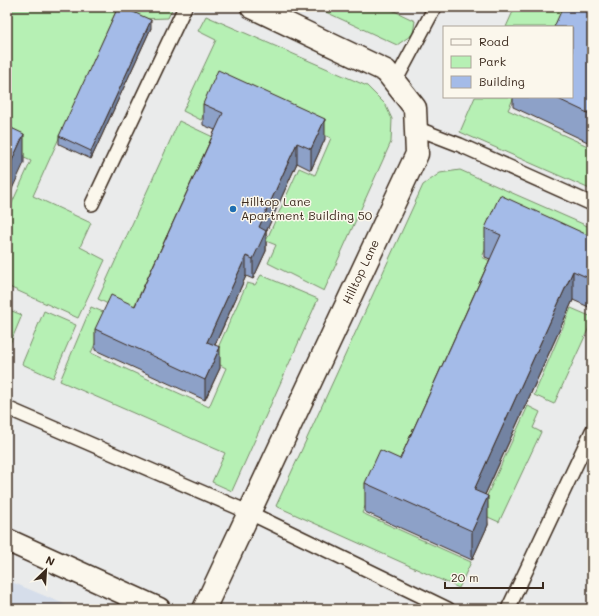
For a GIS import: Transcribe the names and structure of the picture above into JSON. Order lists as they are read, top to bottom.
{
  "streets": {
    "street": ["Hilltop Lane"]
  },
  "places": ["Hilltop Lane Apartment Building 50"],
  "legend": ["Road", "Park", "Building"],
  "scale_bar": "20 m",
  "north": "top right"
}
